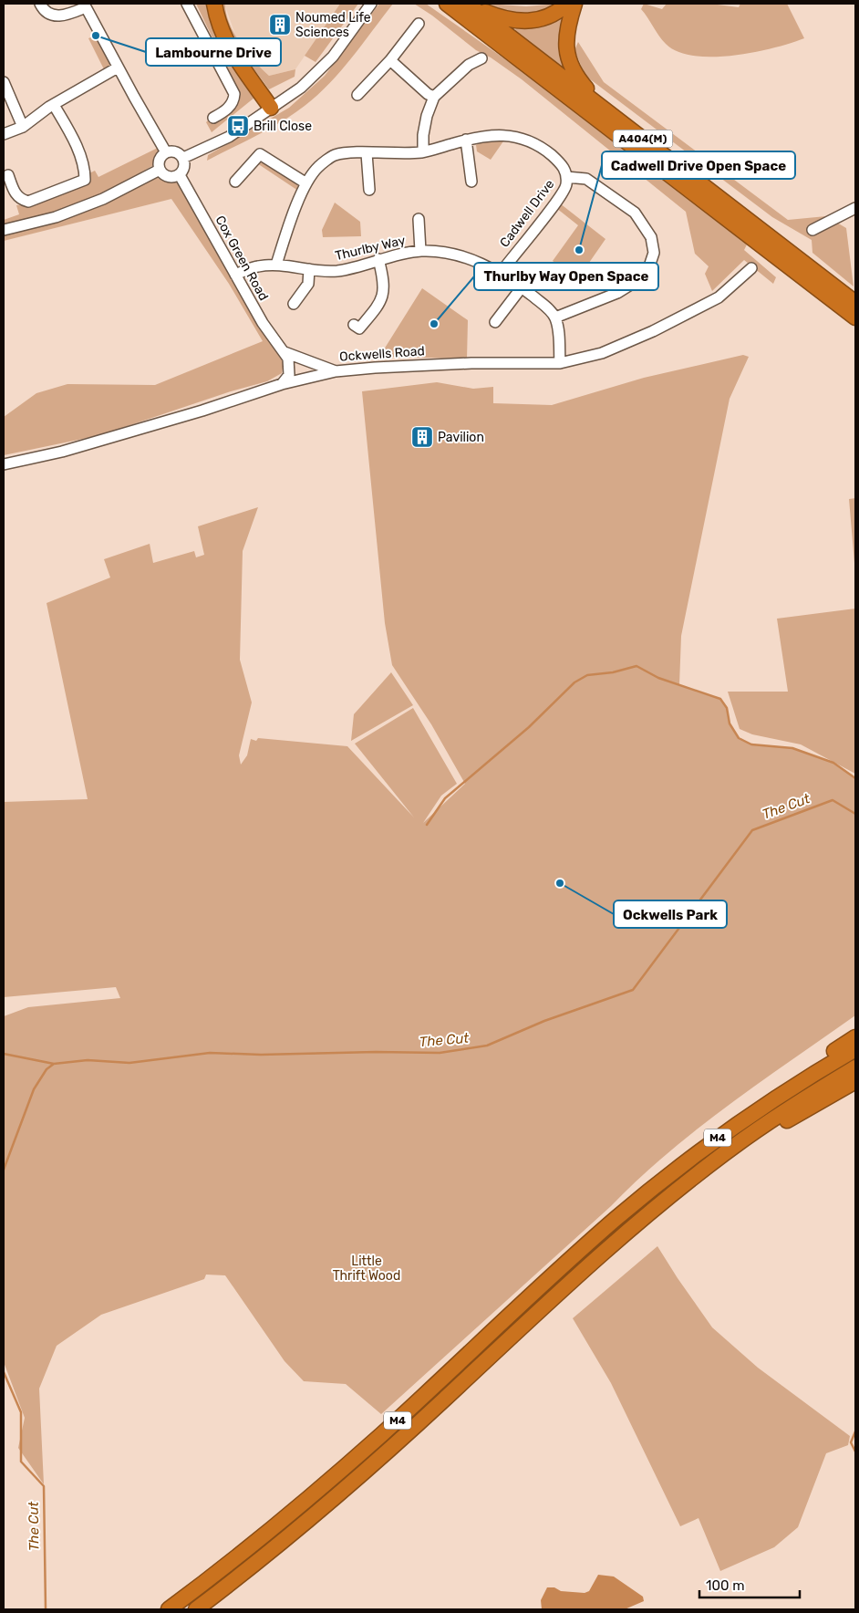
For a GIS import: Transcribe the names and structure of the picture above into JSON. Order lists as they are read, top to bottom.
{
  "streets": {
    "highway": ["A404(M)", "M4"],
    "street": [
      "Cadwell Drive",
      "Thurlby Way",
      "Cox Green Road",
      "Ockwells Road"
    ]
  },
  "crossings": [
    ["Cadwell Drive", "Thurlby Way"],
    ["Thurlby Way", "Cox Green Road"],
    ["Cox Green Road", "Ockwells Road"]
  ],
  "water": ["The Cut"],
  "parks": ["Little Thrift Wood"],
  "places": {
    "building": ["Noumed Life Sciences", "Pavilion"],
    "other": [
      "Lambourne Drive",
      "Cadwell Drive Open Space",
      "Thurlby Way Open Space",
      "Ockwells Park"
    ],
    "bus stop": ["Brill Close"]
  },
  "scale_bar": "100 m"
}
